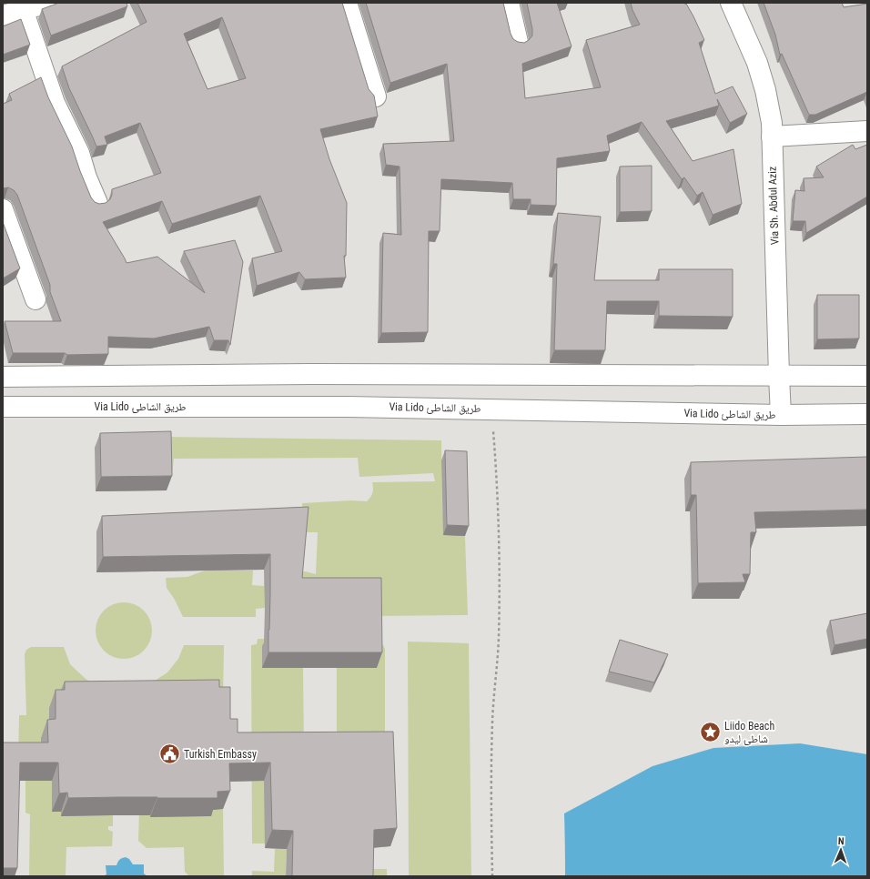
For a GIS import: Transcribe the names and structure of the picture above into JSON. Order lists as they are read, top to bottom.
{
  "streets": {
    "main road": ["Via Sh. Abdul Aziz", "Via Lido طريق الشاطئ"]
  },
  "crossings": [
    ["Via Sh. Abdul Aziz", "Via Lido طريق الشاطئ"]
  ],
  "places": {
    "place": ["Liido Beach شاطئ ليدو"],
    "public building": ["Turkish Embassy"]
  },
  "north": "top"
}
